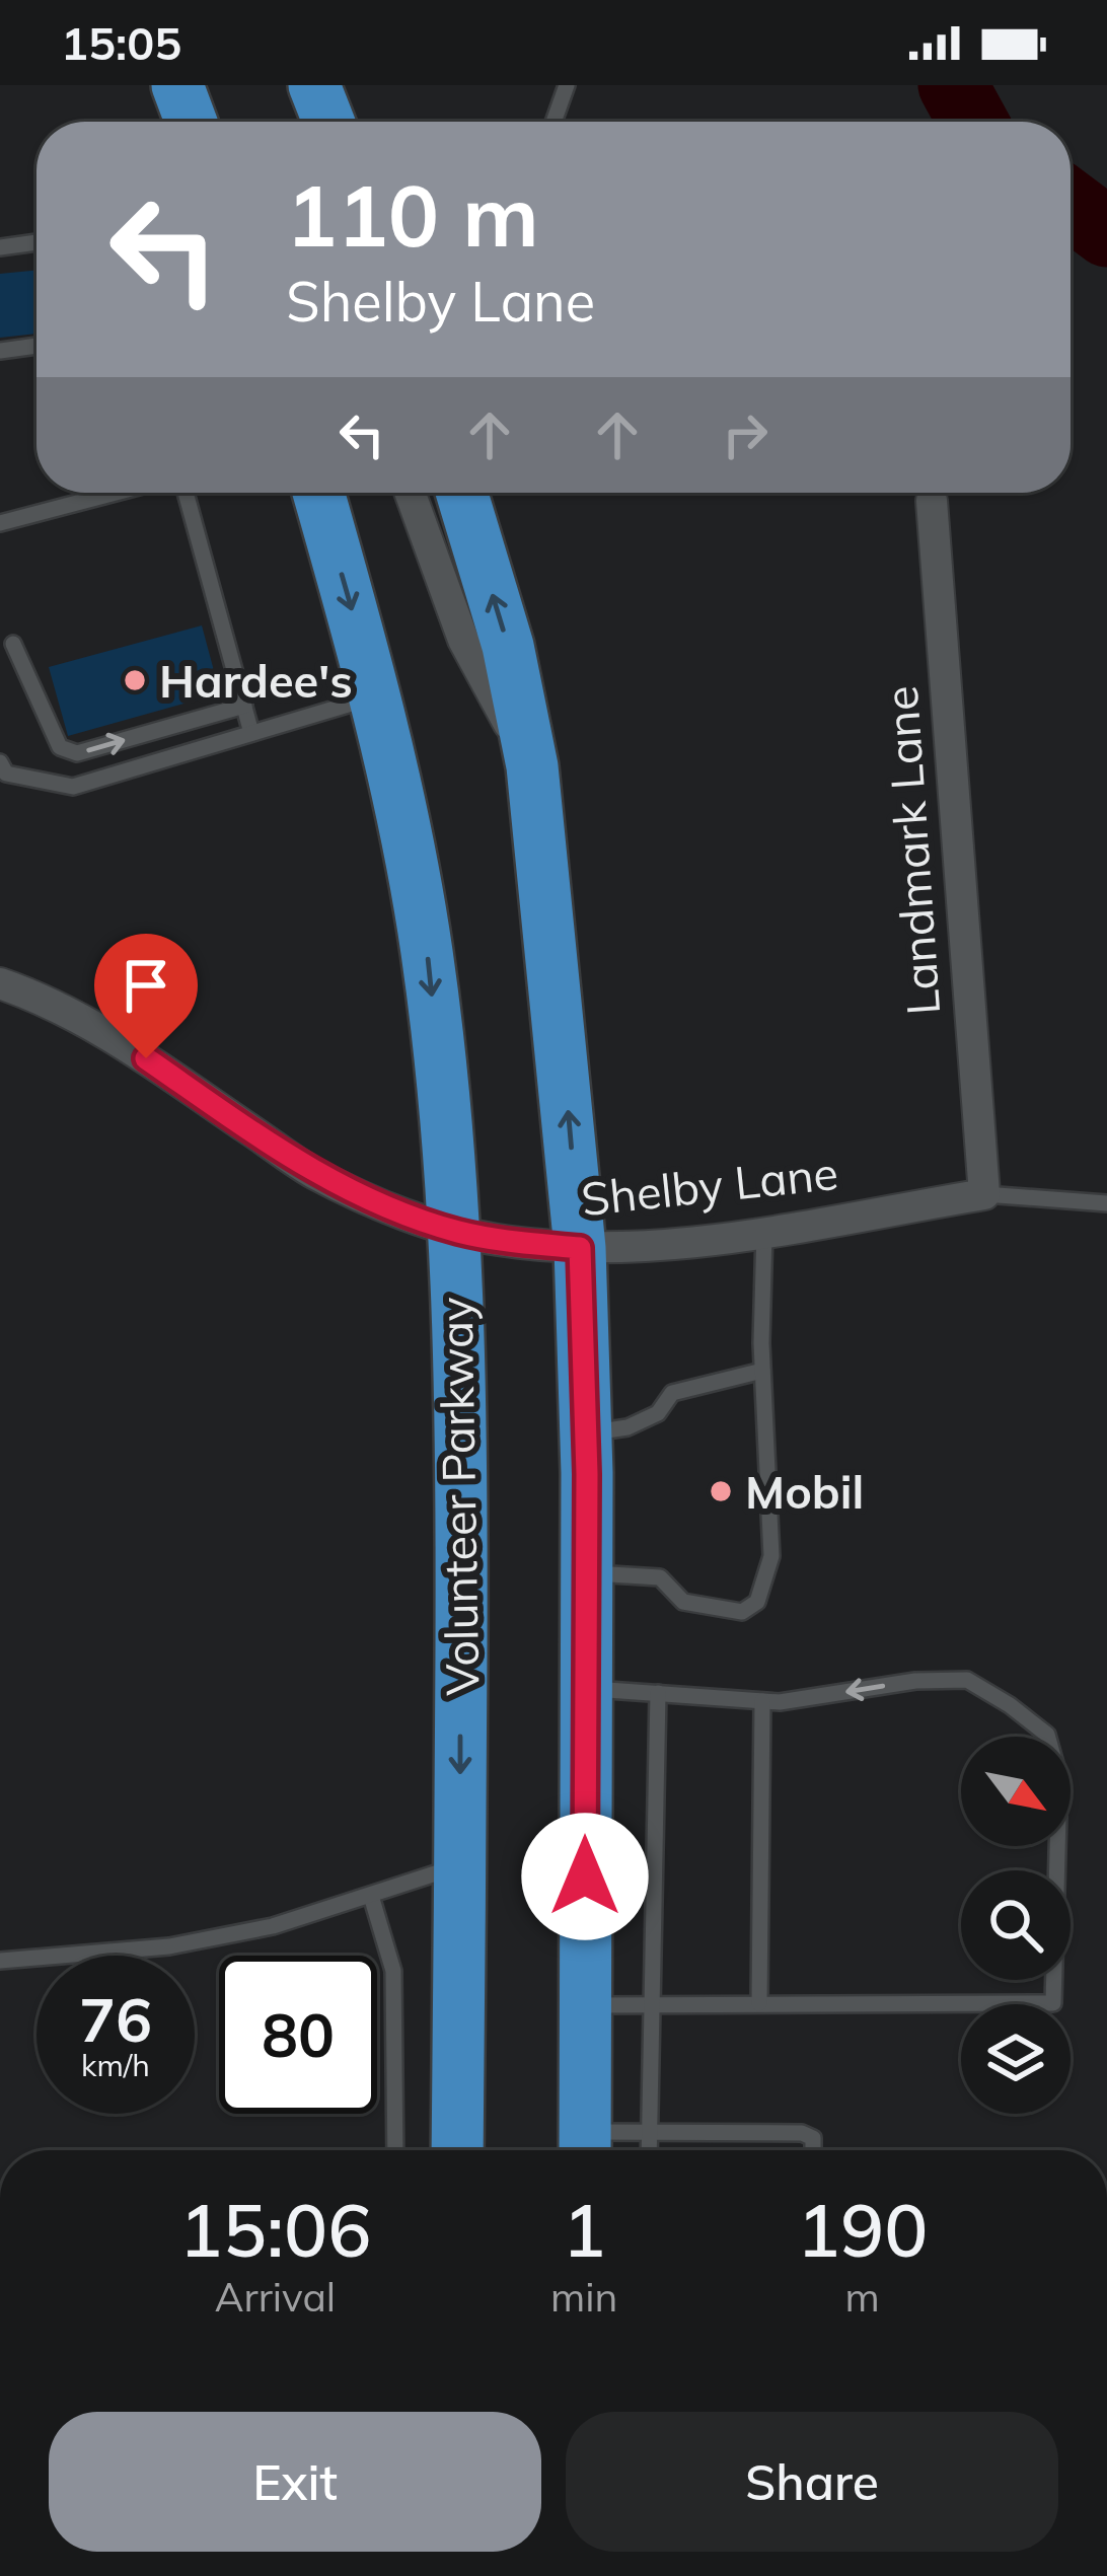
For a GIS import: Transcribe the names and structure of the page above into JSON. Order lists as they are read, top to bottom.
{
  "streets": {
    "highway": ["Volunteer Parkway"],
    "street": ["Landmark Lane", "Shelby Lane"]
  },
  "crossings": [
    ["Landmark Lane", "Shelby Lane"],
    ["Shelby Lane", "Volunteer Parkway"]
  ],
  "places": ["Hardee's", "Mobil"],
  "north": "bottom right",
  "page": {
    "status": "15:05",
    "turn": ["110 m", "Shelby Lane"],
    "speed": "76 km/h",
    "limit": "80",
    "eta": [
      "15:06",
      "Arrival",
      "1",
      "min",
      "190",
      "m"
    ],
    "buttons": ["Exit", "Share"]
  }
}
